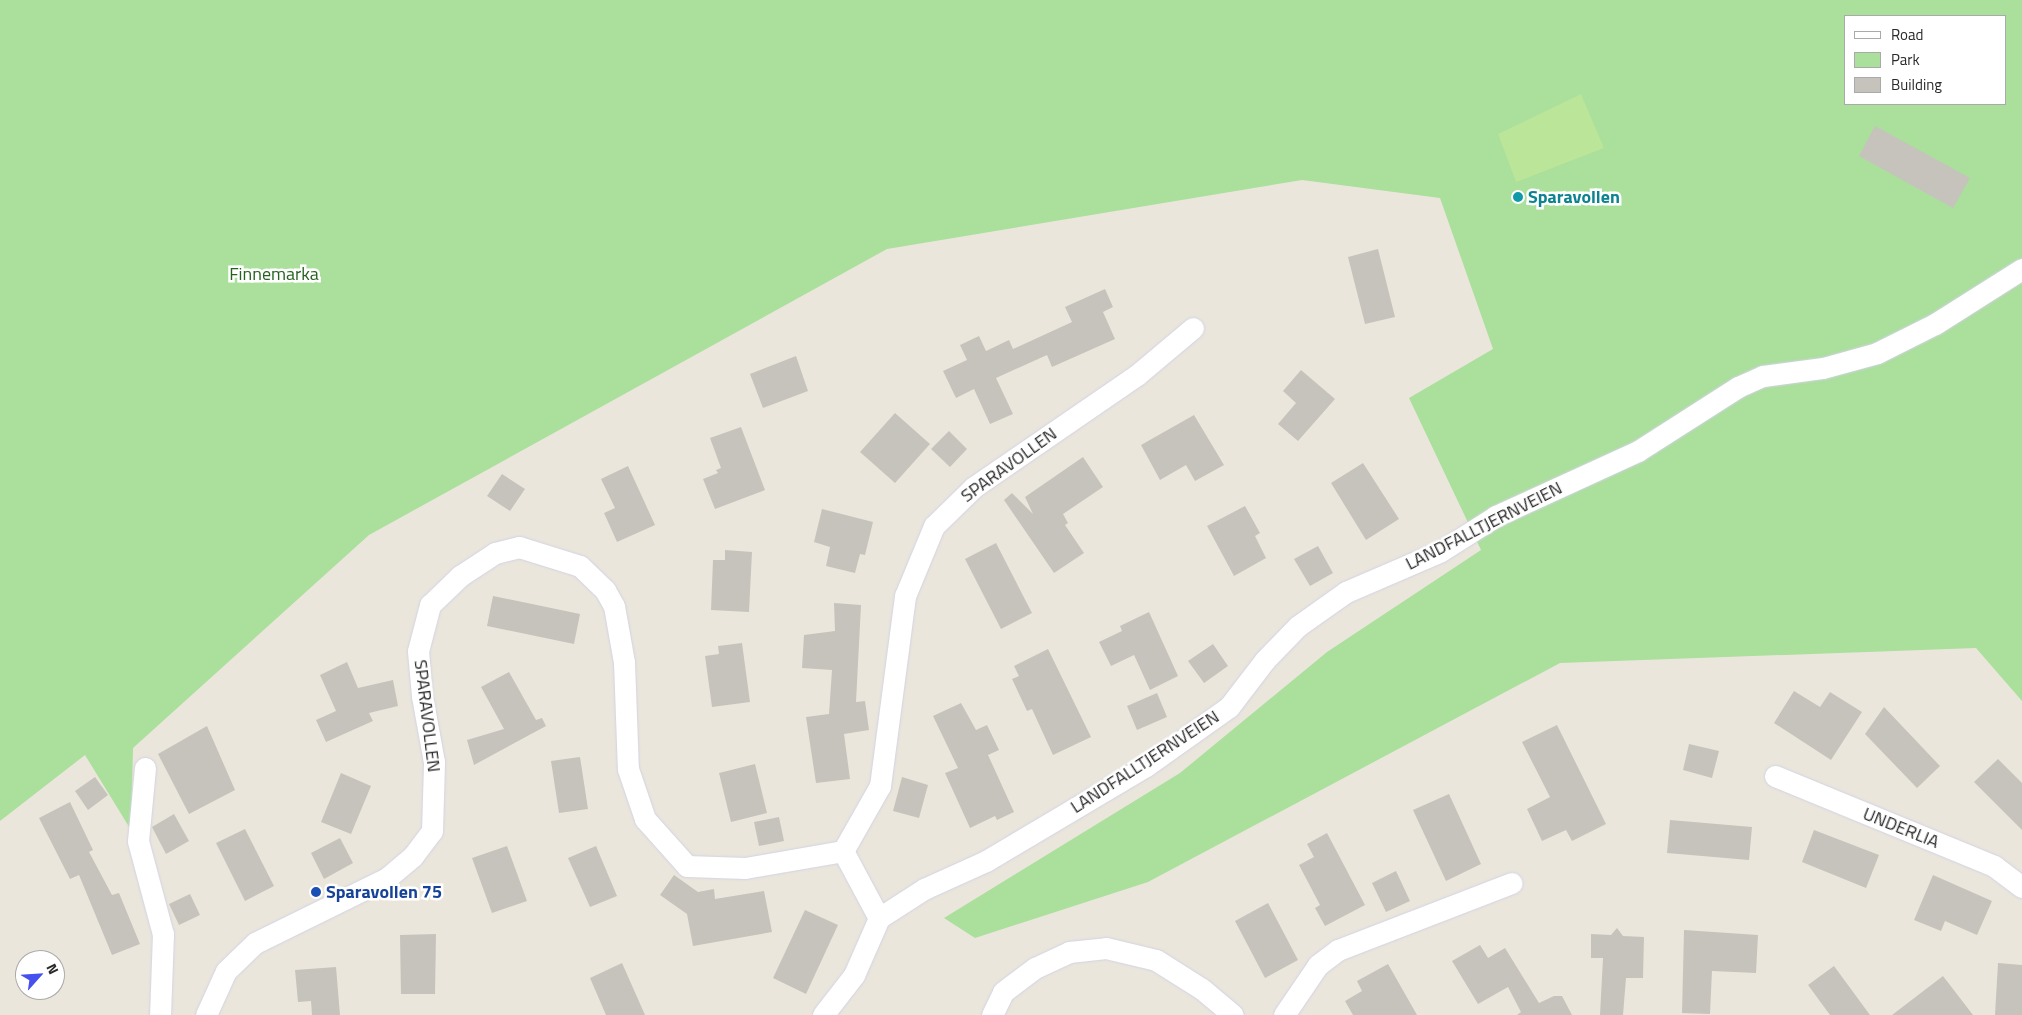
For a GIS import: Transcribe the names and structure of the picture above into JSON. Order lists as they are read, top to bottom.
{
  "streets": {
    "street": ["SPARAVOLLEN", "LANDFALLTJERNVEIEN", "UNDERLIA"]
  },
  "parks": ["Finnemarka"],
  "places": ["Sparavollen", "Sparavollen 75"],
  "legend": ["Road", "Park", "Building"],
  "north": "top right"
}
